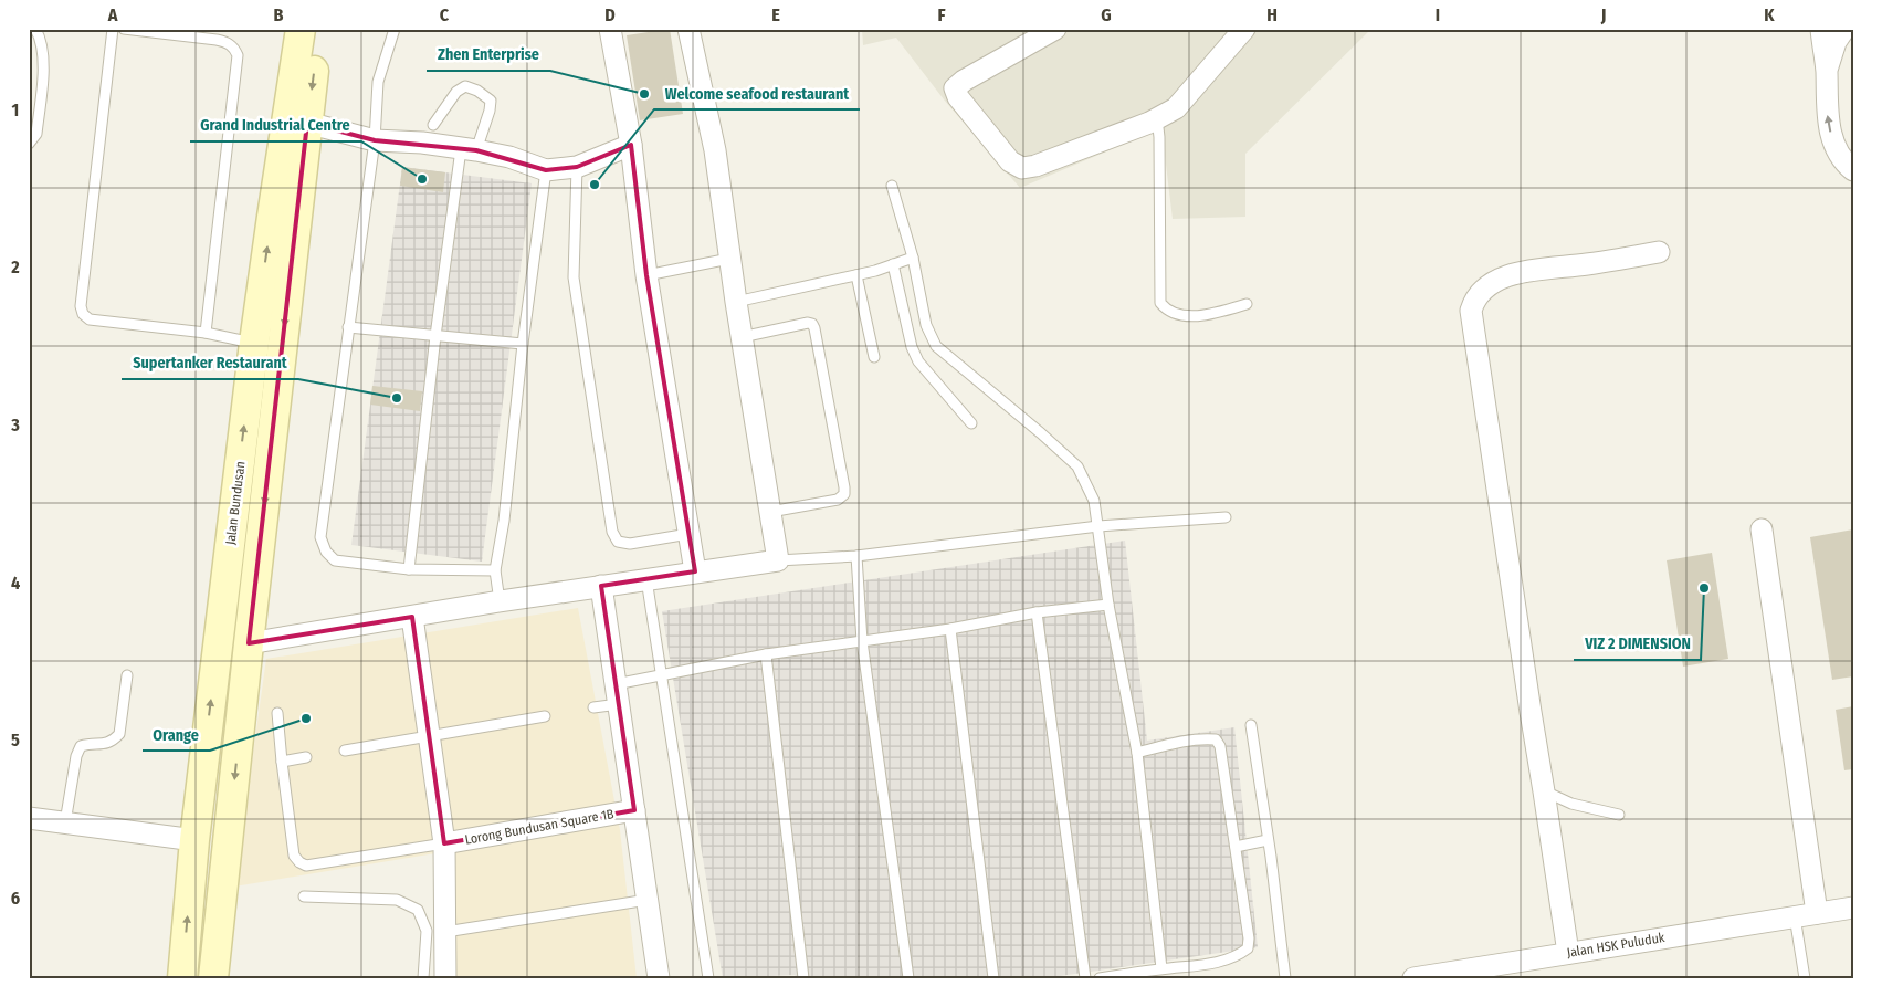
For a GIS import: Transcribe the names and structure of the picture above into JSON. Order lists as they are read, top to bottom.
{
  "streets": {
    "main road": ["Jalan Bundusan"],
    "street": ["Lorong Bundusan Square 1B", "Jalan HSK Puluduk"]
  },
  "places": [
    "Zhen Enterprise",
    "Grand Industrial Centre",
    "Welcome seafood restaurant",
    "Supertanker Restaurant",
    "VIZ 2 DIMENSION",
    "Orange"
  ],
  "grid": {
    "columns": [
      "A",
      "B",
      "C",
      "D",
      "E",
      "F",
      "G",
      "H",
      "I",
      "J",
      "K"
    ],
    "rows": [
      "1",
      "2",
      "3",
      "4",
      "5",
      "6"
    ]
  }
}
